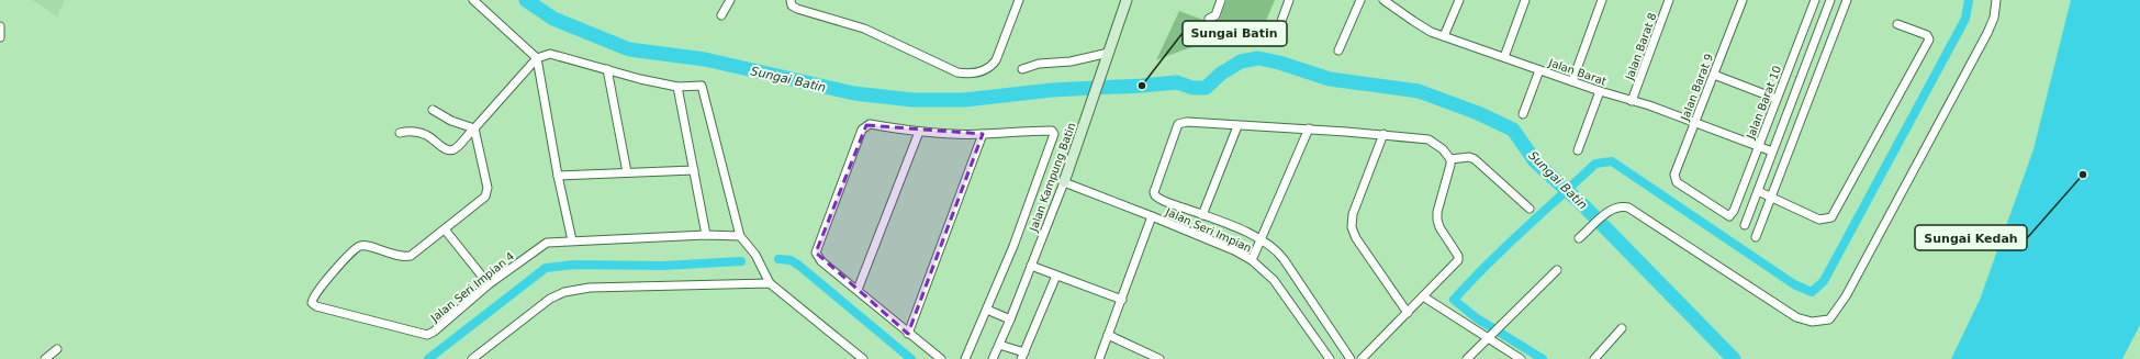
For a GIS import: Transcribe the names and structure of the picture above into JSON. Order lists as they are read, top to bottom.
{
  "streets": {
    "street": [
      "Jalan Barat 8",
      "Jalan Barat",
      "Jalan Barat 9",
      "Jalan Barat 10",
      "Jalan Kampung Batin",
      "Jalan Seri Impian",
      "Jalan Seri Impian 4"
    ]
  },
  "crossings": [
    ["Jalan Barat 8", "Jalan Barat"],
    ["Jalan Barat", "Jalan Barat 9"],
    ["Jalan Barat", "Jalan Barat 10"],
    ["Jalan Barat 9", "Jalan Barat 10"],
    ["Jalan Kampung Batin", "Jalan Seri Impian"]
  ],
  "water": ["Sungai Batin"],
  "places": ["Sungai Batin", "Sungai Kedah"]
}
